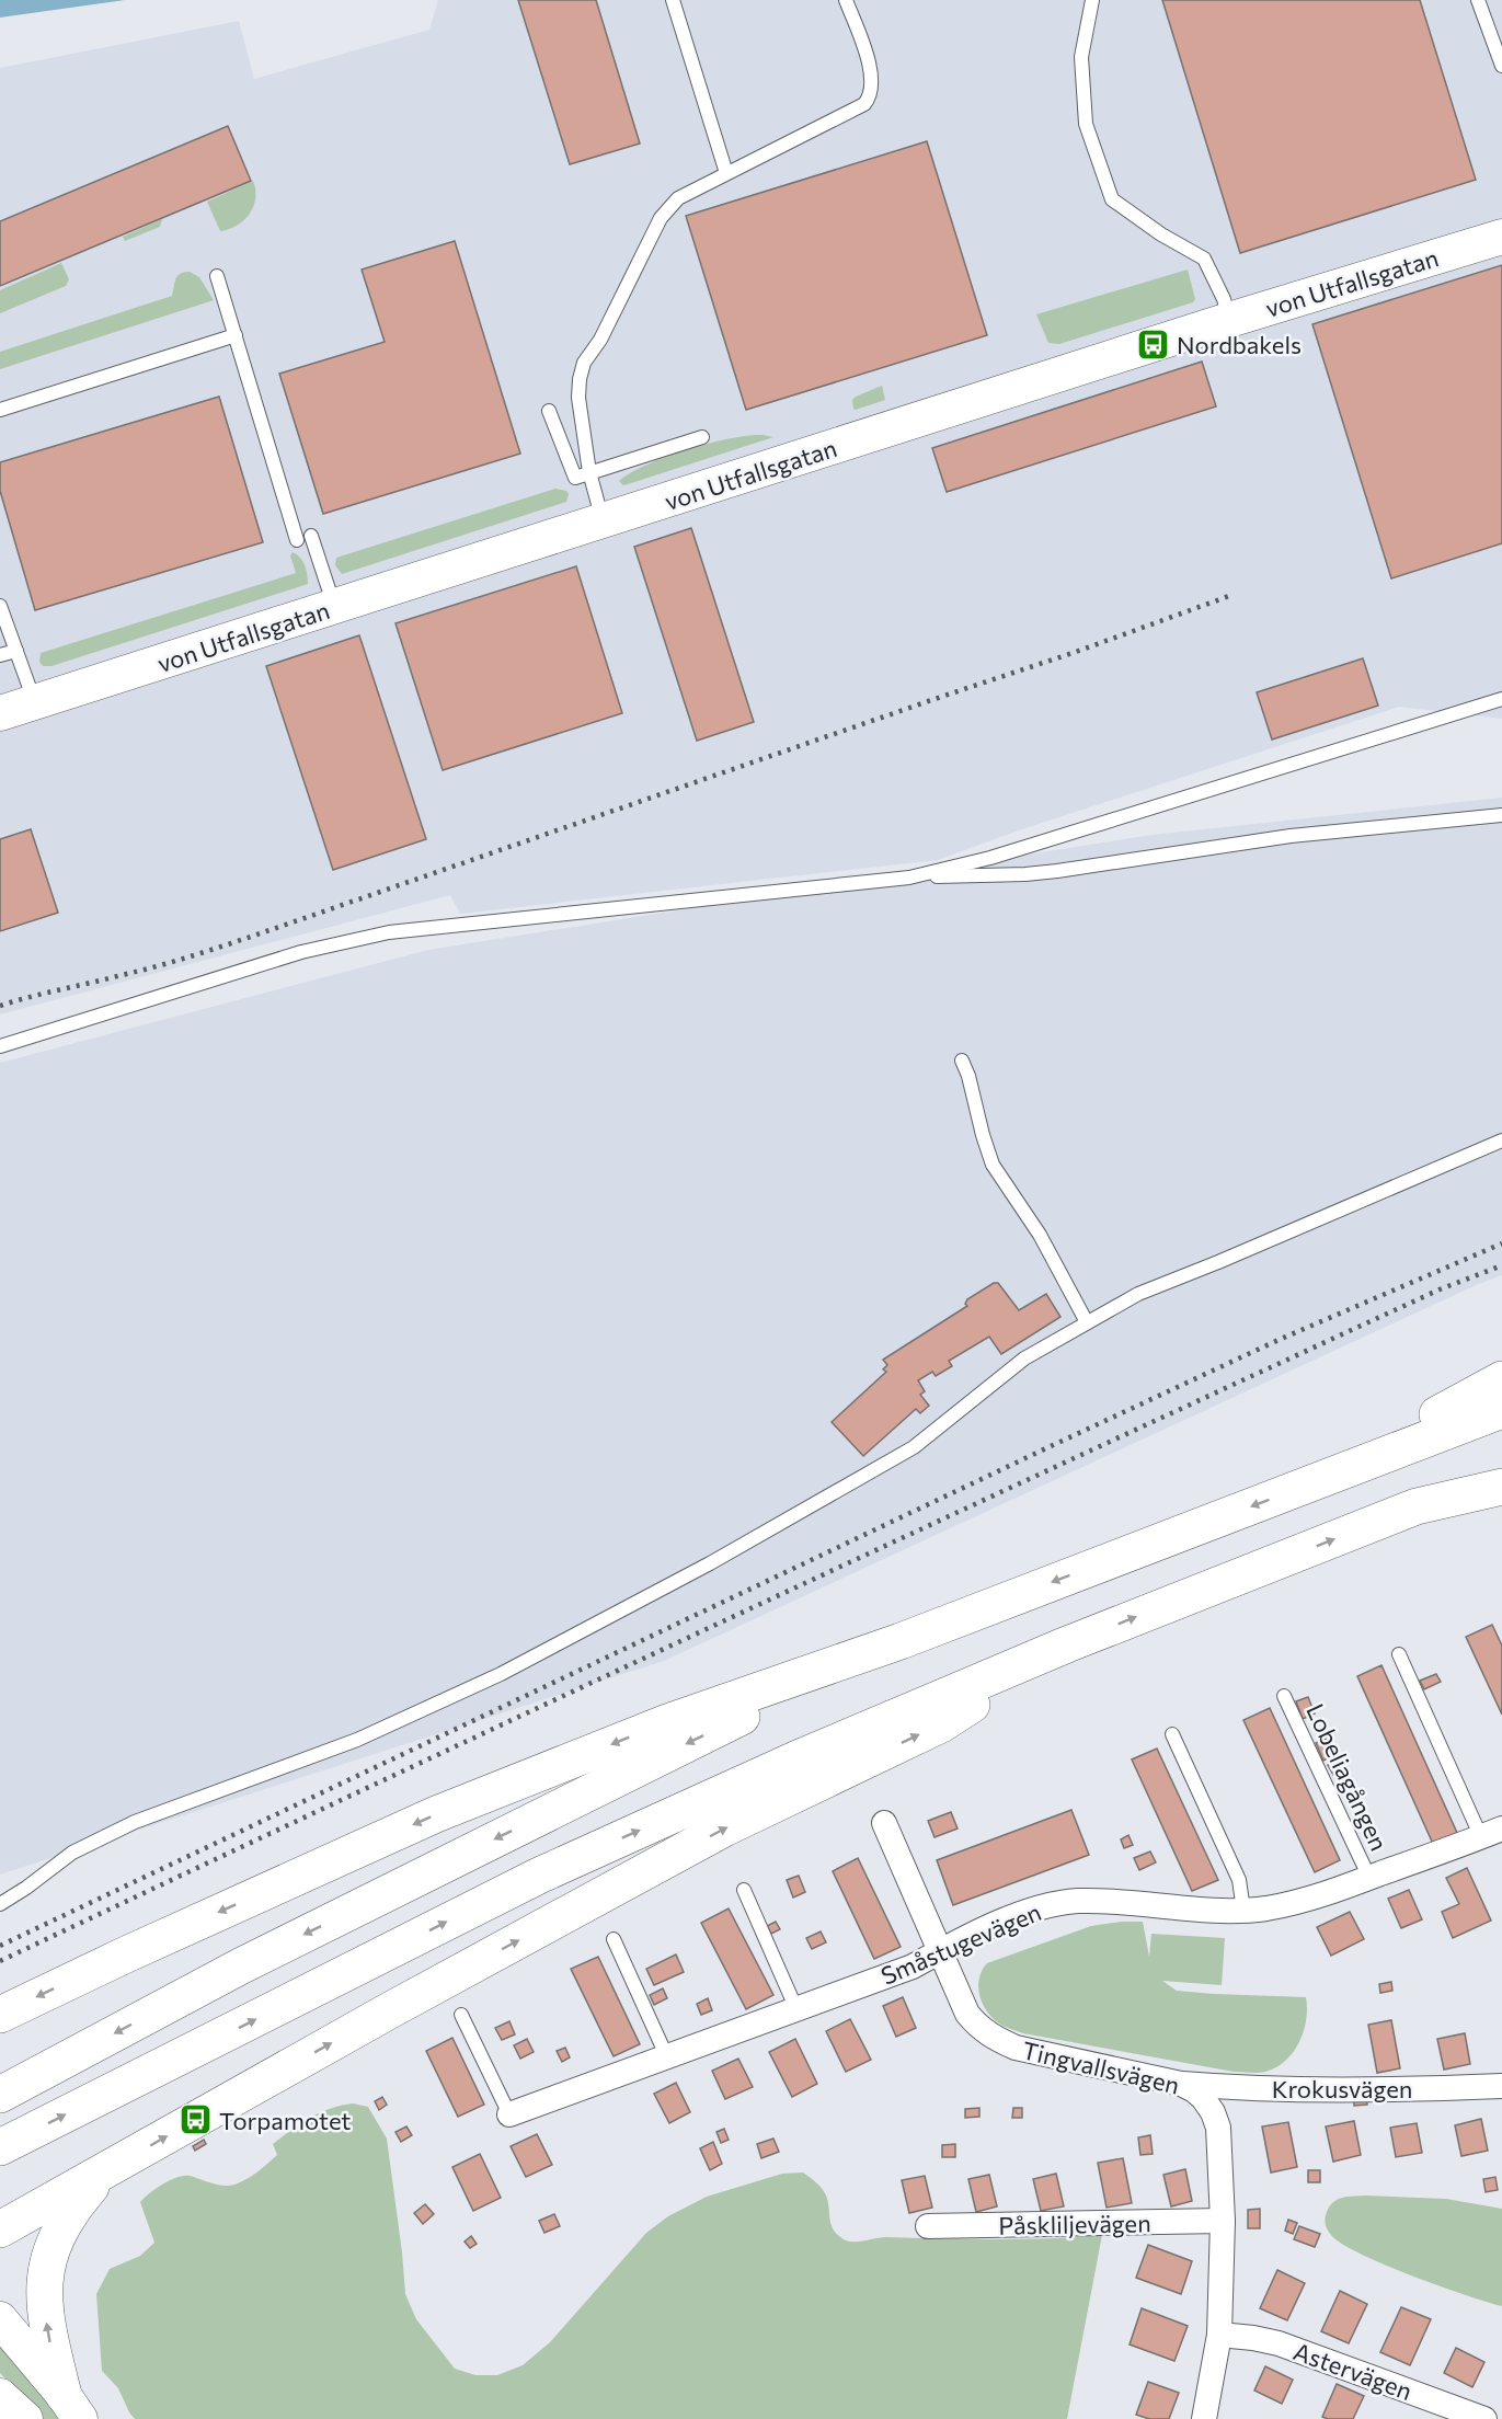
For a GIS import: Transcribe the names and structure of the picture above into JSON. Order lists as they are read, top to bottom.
{
  "streets": {
    "street": [
      "von Utfallsgatan",
      "Småstugevägen",
      "Tingvallsvägen",
      "Krokusvägen",
      "Påskliljevägen",
      "Astervägen"
    ],
    "lane": ["Lobeliagången"]
  },
  "crossings": [
    ["Lobeliagången", "Småstugevägen"],
    ["Småstugevägen", "Tingvallsvägen"],
    ["Tingvallsvägen", "Krokusvägen"],
    ["Tingvallsvägen", "Påskliljevägen"],
    ["Tingvallsvägen", "Astervägen"]
  ],
  "places": {
    "bus stop": ["Nordbakels", "Torpamotet"]
  }
}
